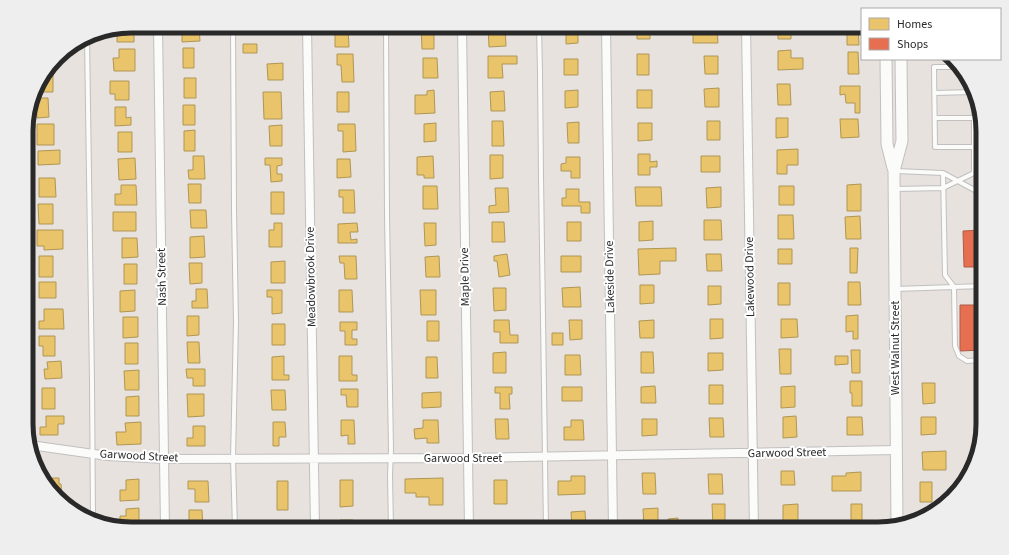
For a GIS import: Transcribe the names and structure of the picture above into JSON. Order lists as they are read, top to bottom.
{
  "streets": {
    "main road": ["West Walnut Street"],
    "street": [
      "Nash Street",
      "Meadowbrook Drive",
      "Maple Drive",
      "Lakeside Drive",
      "Lakewood Drive",
      "Garwood Street"
    ]
  },
  "crossings": [
    ["Nash Street", "Garwood Street"],
    ["Meadowbrook Drive", "Garwood Street"],
    ["Maple Drive", "Garwood Street"],
    ["Lakeside Drive", "Garwood Street"],
    ["Lakewood Drive", "Garwood Street"],
    ["West Walnut Street", "Garwood Street"]
  ],
  "legend": ["Homes", "Shops"]
}
